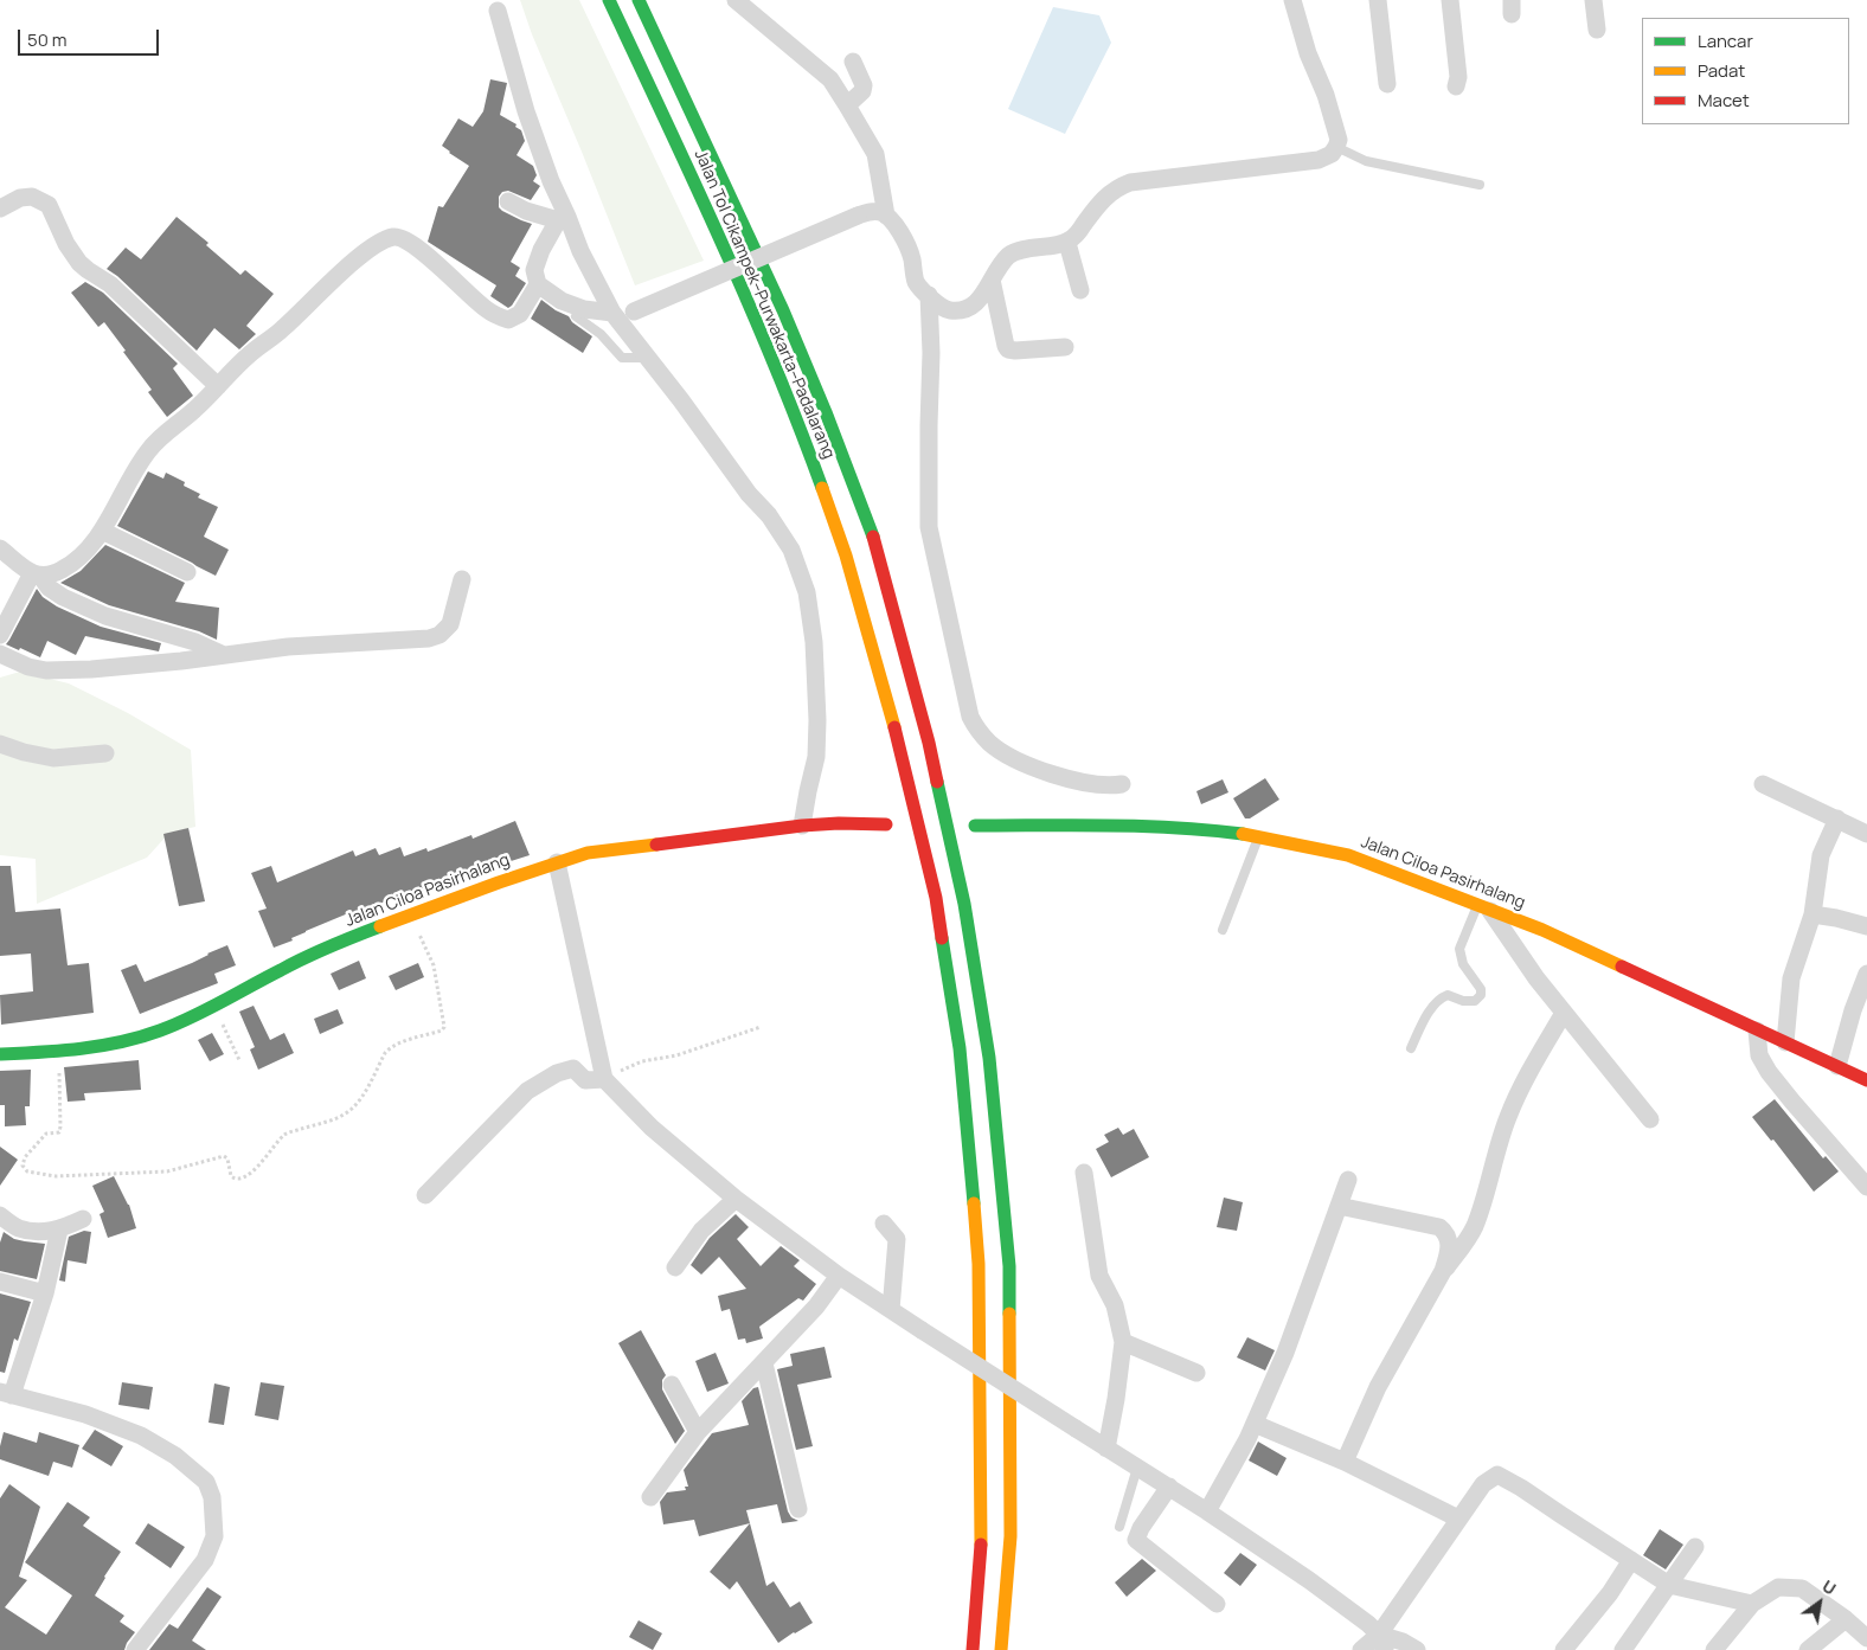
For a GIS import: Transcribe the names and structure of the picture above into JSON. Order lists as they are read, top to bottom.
{
  "streets": {
    "main road": ["Jalan Tol Cikampek–Purwakarta–Padalarang", "Jalan Ciloa Pasirhalang"]
  },
  "legend": ["Lancar", "Padat", "Macet"],
  "scale_bar": "50 m",
  "north": "top right"
}
